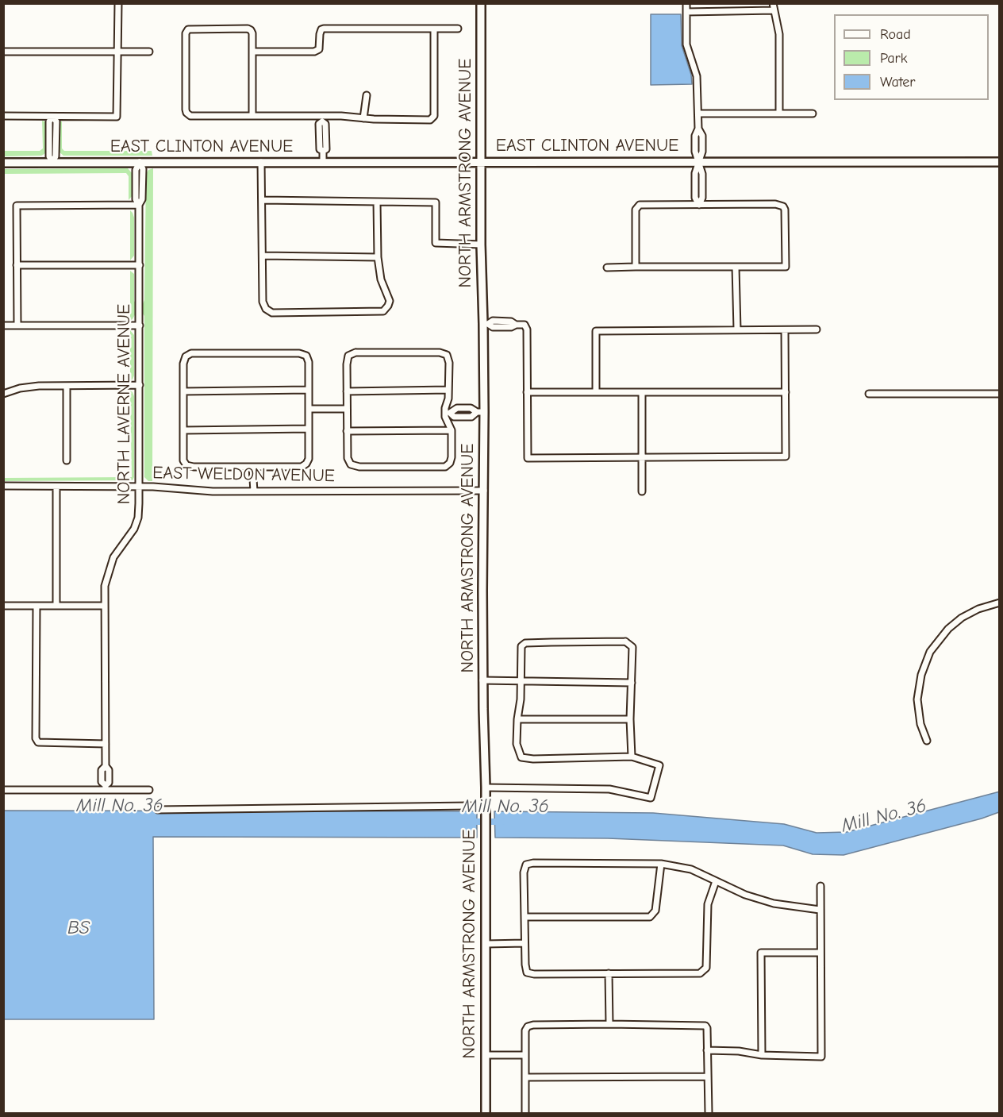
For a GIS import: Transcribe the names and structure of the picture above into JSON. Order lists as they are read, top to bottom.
{
  "streets": {
    "street": [
      "EAST CLINTON AVENUE",
      "NORTH ARMSTRONG AVENUE",
      "NORTH LAVERNE AVENUE",
      "EAST WELDON AVENUE"
    ]
  },
  "crossings": [
    ["EAST CLINTON AVENUE", "NORTH ARMSTRONG AVENUE"],
    ["EAST CLINTON AVENUE", "NORTH LAVERNE AVENUE"],
    ["NORTH ARMSTRONG AVENUE", "EAST WELDON AVENUE"],
    ["NORTH LAVERNE AVENUE", "EAST WELDON AVENUE"]
  ],
  "water": ["Mill No. 36", "BS"],
  "legend": ["Road", "Park", "Water"]
}
